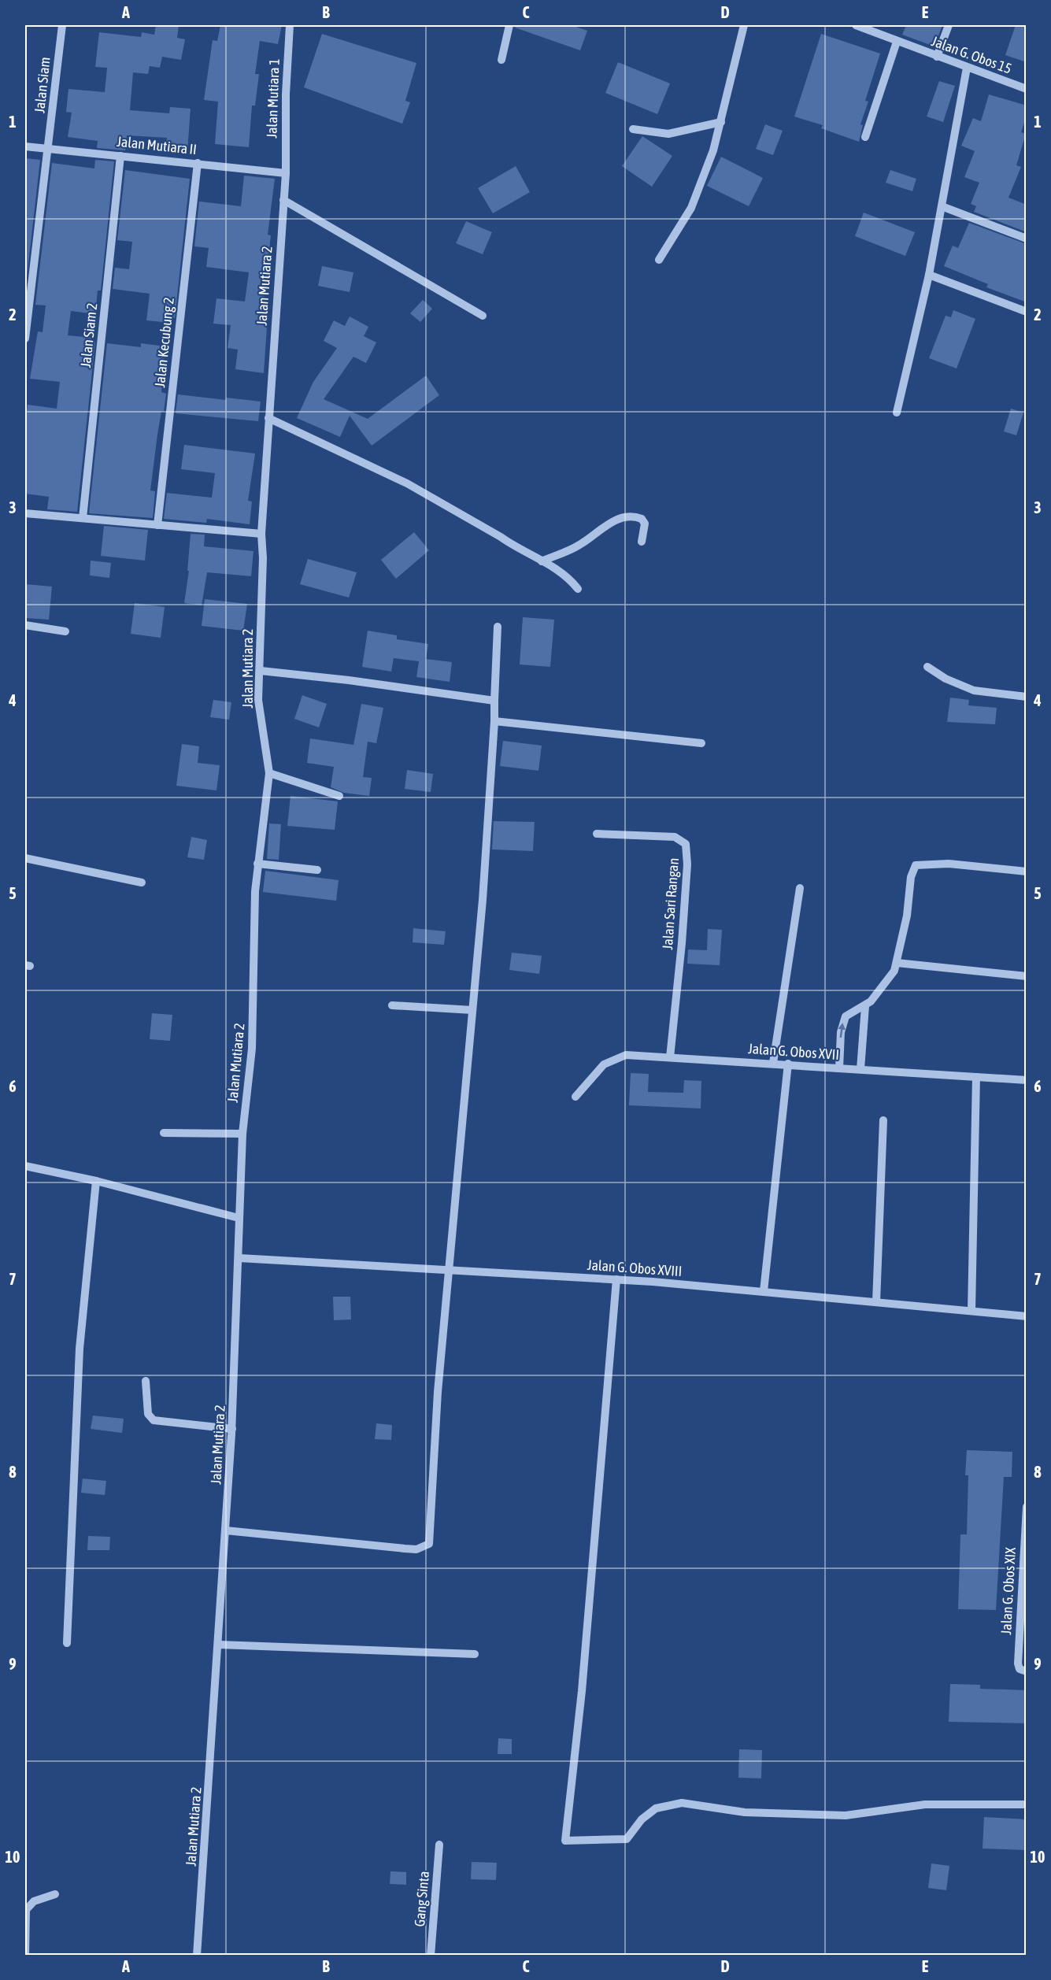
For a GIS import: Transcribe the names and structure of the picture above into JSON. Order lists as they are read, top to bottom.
{
  "streets": {
    "street": [
      "Jalan G. Obos 15",
      "Jalan Siam",
      "Jalan Mutiara 1",
      "Jalan Mutiara II",
      "Jalan Mutiara 2",
      "Jalan Siam 2",
      "Jalan Kecubung 2",
      "Jalan Sari Rangan",
      "Jalan G. Obos XVII",
      "Jalan G. Obos XVIII",
      "Jalan G. Obos XIX",
      "Gang Sinta"
    ]
  },
  "crossings": [
    ["Jalan Siam", "Jalan Mutiara II"],
    ["Jalan Mutiara 1", "Jalan Mutiara II"],
    ["Jalan Mutiara 1", "Jalan Mutiara 2"],
    ["Jalan Mutiara II", "Jalan Mutiara 2"],
    ["Jalan Mutiara II", "Jalan Siam 2"],
    ["Jalan Mutiara II", "Jalan Kecubung 2"],
    ["Jalan Mutiara 2", "Jalan G. Obos XVIII"],
    ["Jalan Sari Rangan", "Jalan G. Obos XVII"]
  ],
  "grid": {
    "columns": [
      "A",
      "B",
      "C",
      "D",
      "E"
    ],
    "rows": [
      "1",
      "2",
      "3",
      "4",
      "5",
      "6",
      "7",
      "8",
      "9",
      "10"
    ]
  }
}
